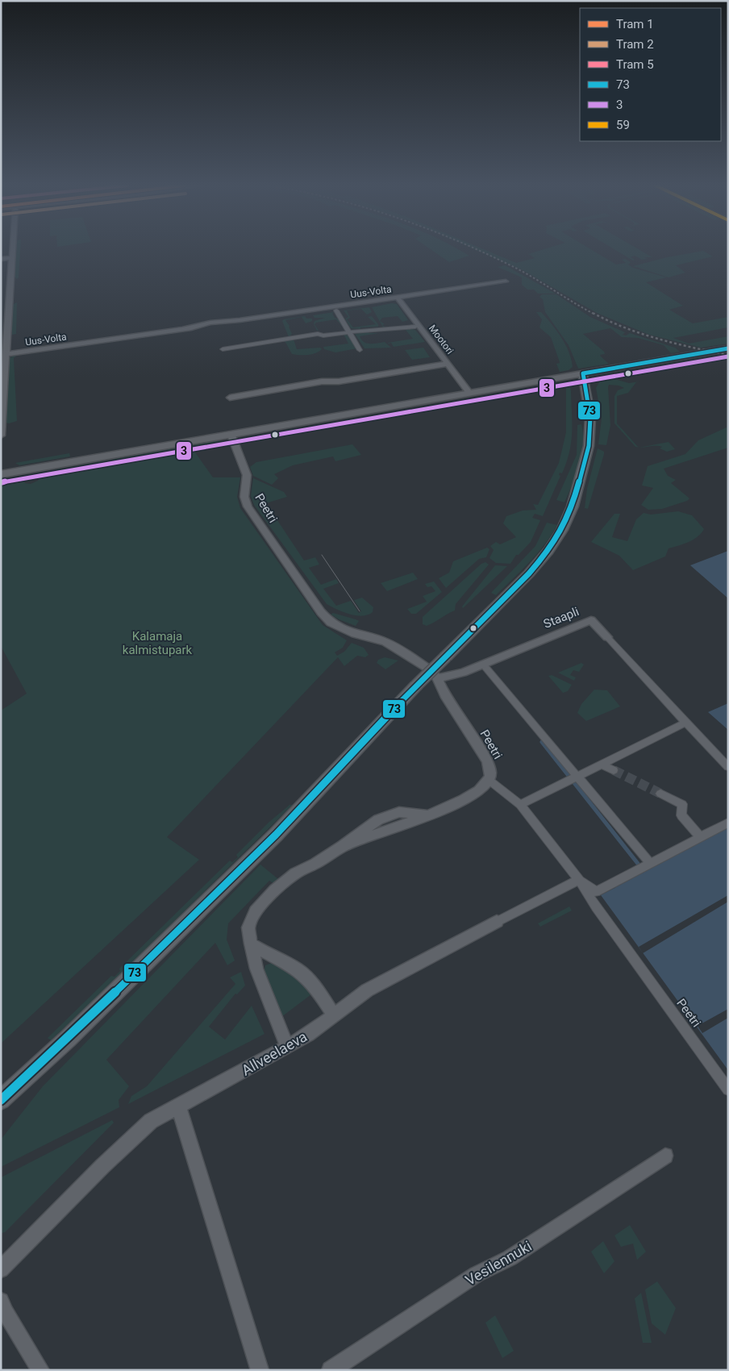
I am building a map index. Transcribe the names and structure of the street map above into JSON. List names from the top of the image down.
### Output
{
  "streets": {
    "street": [
      "Uus-Volta",
      "Mootori",
      "Peetri",
      "Staapli",
      "Allveelaeva",
      "Vesilennuki"
    ]
  },
  "crossings": [
    ["Uus-Volta", "Mootori"],
    ["Peetri", "Allveelaeva"]
  ],
  "parks": ["Kalamaja kalmistupark"],
  "lines": ["transit line 73", "transit line 3"],
  "legend": [
    "Tram 1",
    "Tram 2",
    "Tram 5",
    "73",
    "3",
    "59"
  ]
}
